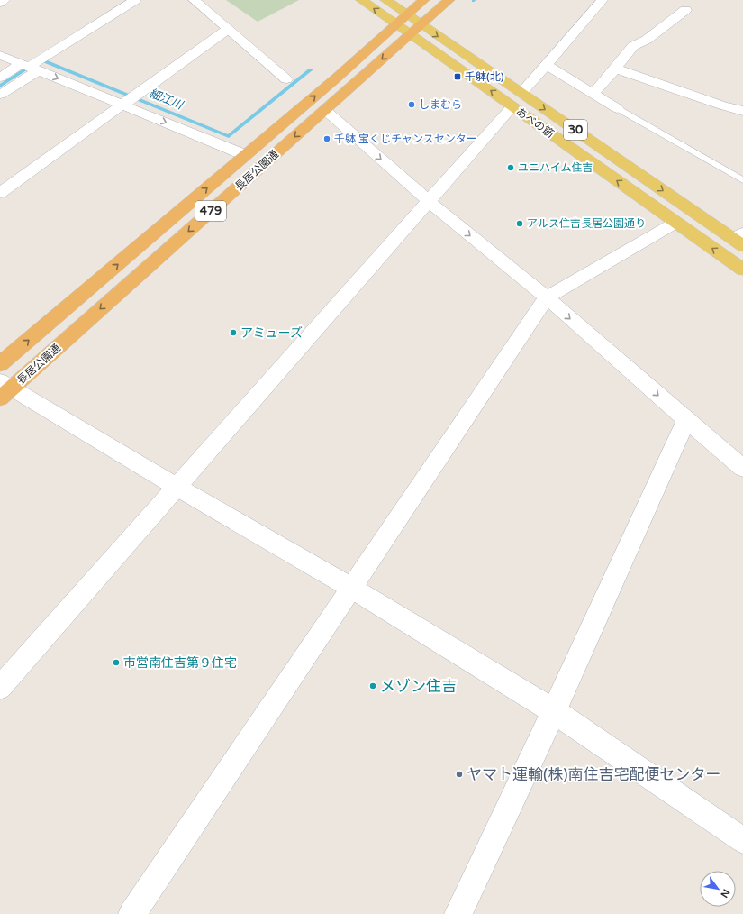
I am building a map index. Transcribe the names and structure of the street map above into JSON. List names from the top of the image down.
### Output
{
  "streets": {
    "highway": ["長居公園通", "479"],
    "main road": ["あべの筋", "30"]
  },
  "crossings": [
    ["あべの筋", "長居公園通"]
  ],
  "water": ["細江川"],
  "places": {
    "transit": ["千躰(北)"],
    "other": [
      "しまむら",
      "千躰 宝くじチャンスセンター",
      "ユニハイム住吉",
      "アルス住吉長居公園通り",
      "アミューズ",
      "市営南住吉第９住宅",
      "メゾン住吉",
      "ヤマト運輸(株)南住吉宅配便センター"
    ]
  },
  "north": "bottom right"
}
